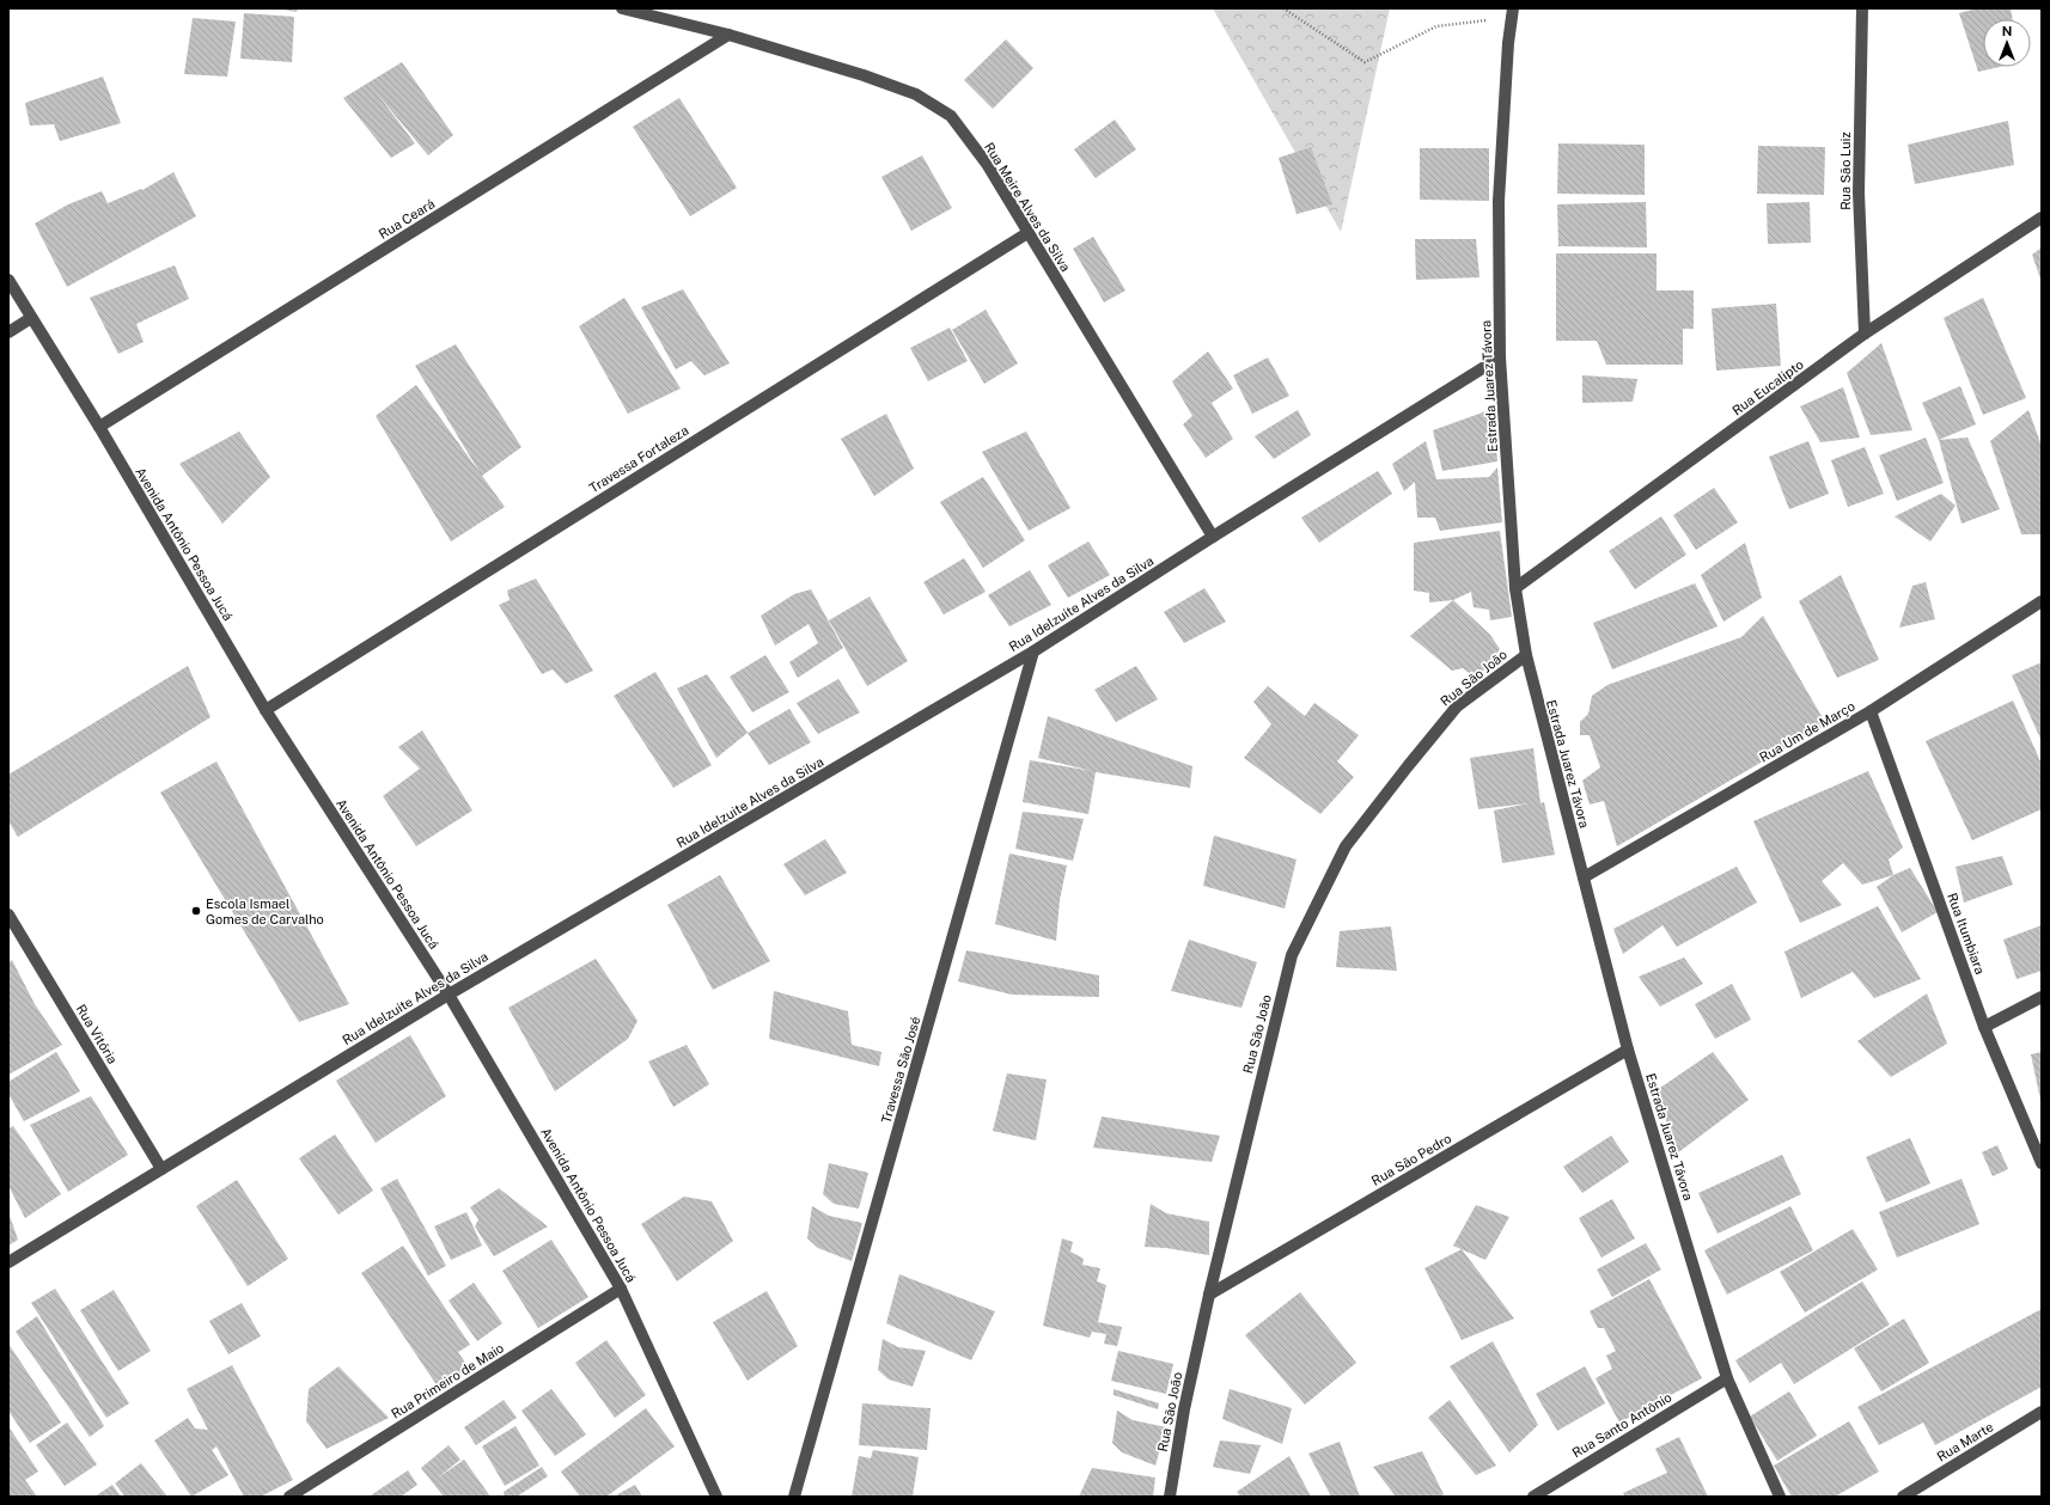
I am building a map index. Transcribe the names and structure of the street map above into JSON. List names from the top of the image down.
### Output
{
  "streets": {
    "street": [
      "Rua São Luiz",
      "Rua Meire Alves da Silva",
      "Rua Ceará",
      "Estrada Juarez Távora",
      "Rua Eucalipto",
      "Travessa Fortaleza",
      "Avenida Antônio Pessoa Jucá",
      "Rua Idelzuite Alves da Silva",
      "Rua São João",
      "Rua Um de Março",
      "Rua Itumbiara",
      "Rua Vitória",
      "Travessa São José",
      "Rua São Pedro",
      "Rua Primeiro de Maio",
      "Rua Santo Antônio",
      "Rua Marte"
    ]
  },
  "crossings": [
    ["Rua São Luiz", "Rua Eucalipto"],
    ["Rua Meire Alves da Silva", "Rua Ceará"],
    ["Rua Meire Alves da Silva", "Travessa Fortaleza"],
    ["Rua Meire Alves da Silva", "Rua Idelzuite Alves da Silva"],
    ["Rua Ceará", "Avenida Antônio Pessoa Jucá"],
    ["Estrada Juarez Távora", "Rua Eucalipto"],
    ["Estrada Juarez Távora", "Rua Idelzuite Alves da Silva"],
    ["Estrada Juarez Távora", "Rua São João"],
    ["Estrada Juarez Távora", "Rua Um de Março"],
    ["Estrada Juarez Távora", "Rua São Pedro"],
    ["Estrada Juarez Távora", "Rua Santo Antônio"],
    ["Travessa Fortaleza", "Avenida Antônio Pessoa Jucá"],
    ["Avenida Antônio Pessoa Jucá", "Rua Idelzuite Alves da Silva"],
    ["Avenida Antônio Pessoa Jucá", "Rua Primeiro de Maio"],
    ["Rua Idelzuite Alves da Silva", "Rua Vitória"],
    ["Rua Idelzuite Alves da Silva", "Travessa São José"],
    ["Rua São João", "Rua São Pedro"],
    ["Rua Um de Março", "Rua Itumbiara"]
  ],
  "places": ["Escola Ismael Gomes de Carvalho"],
  "north": "top"
}
